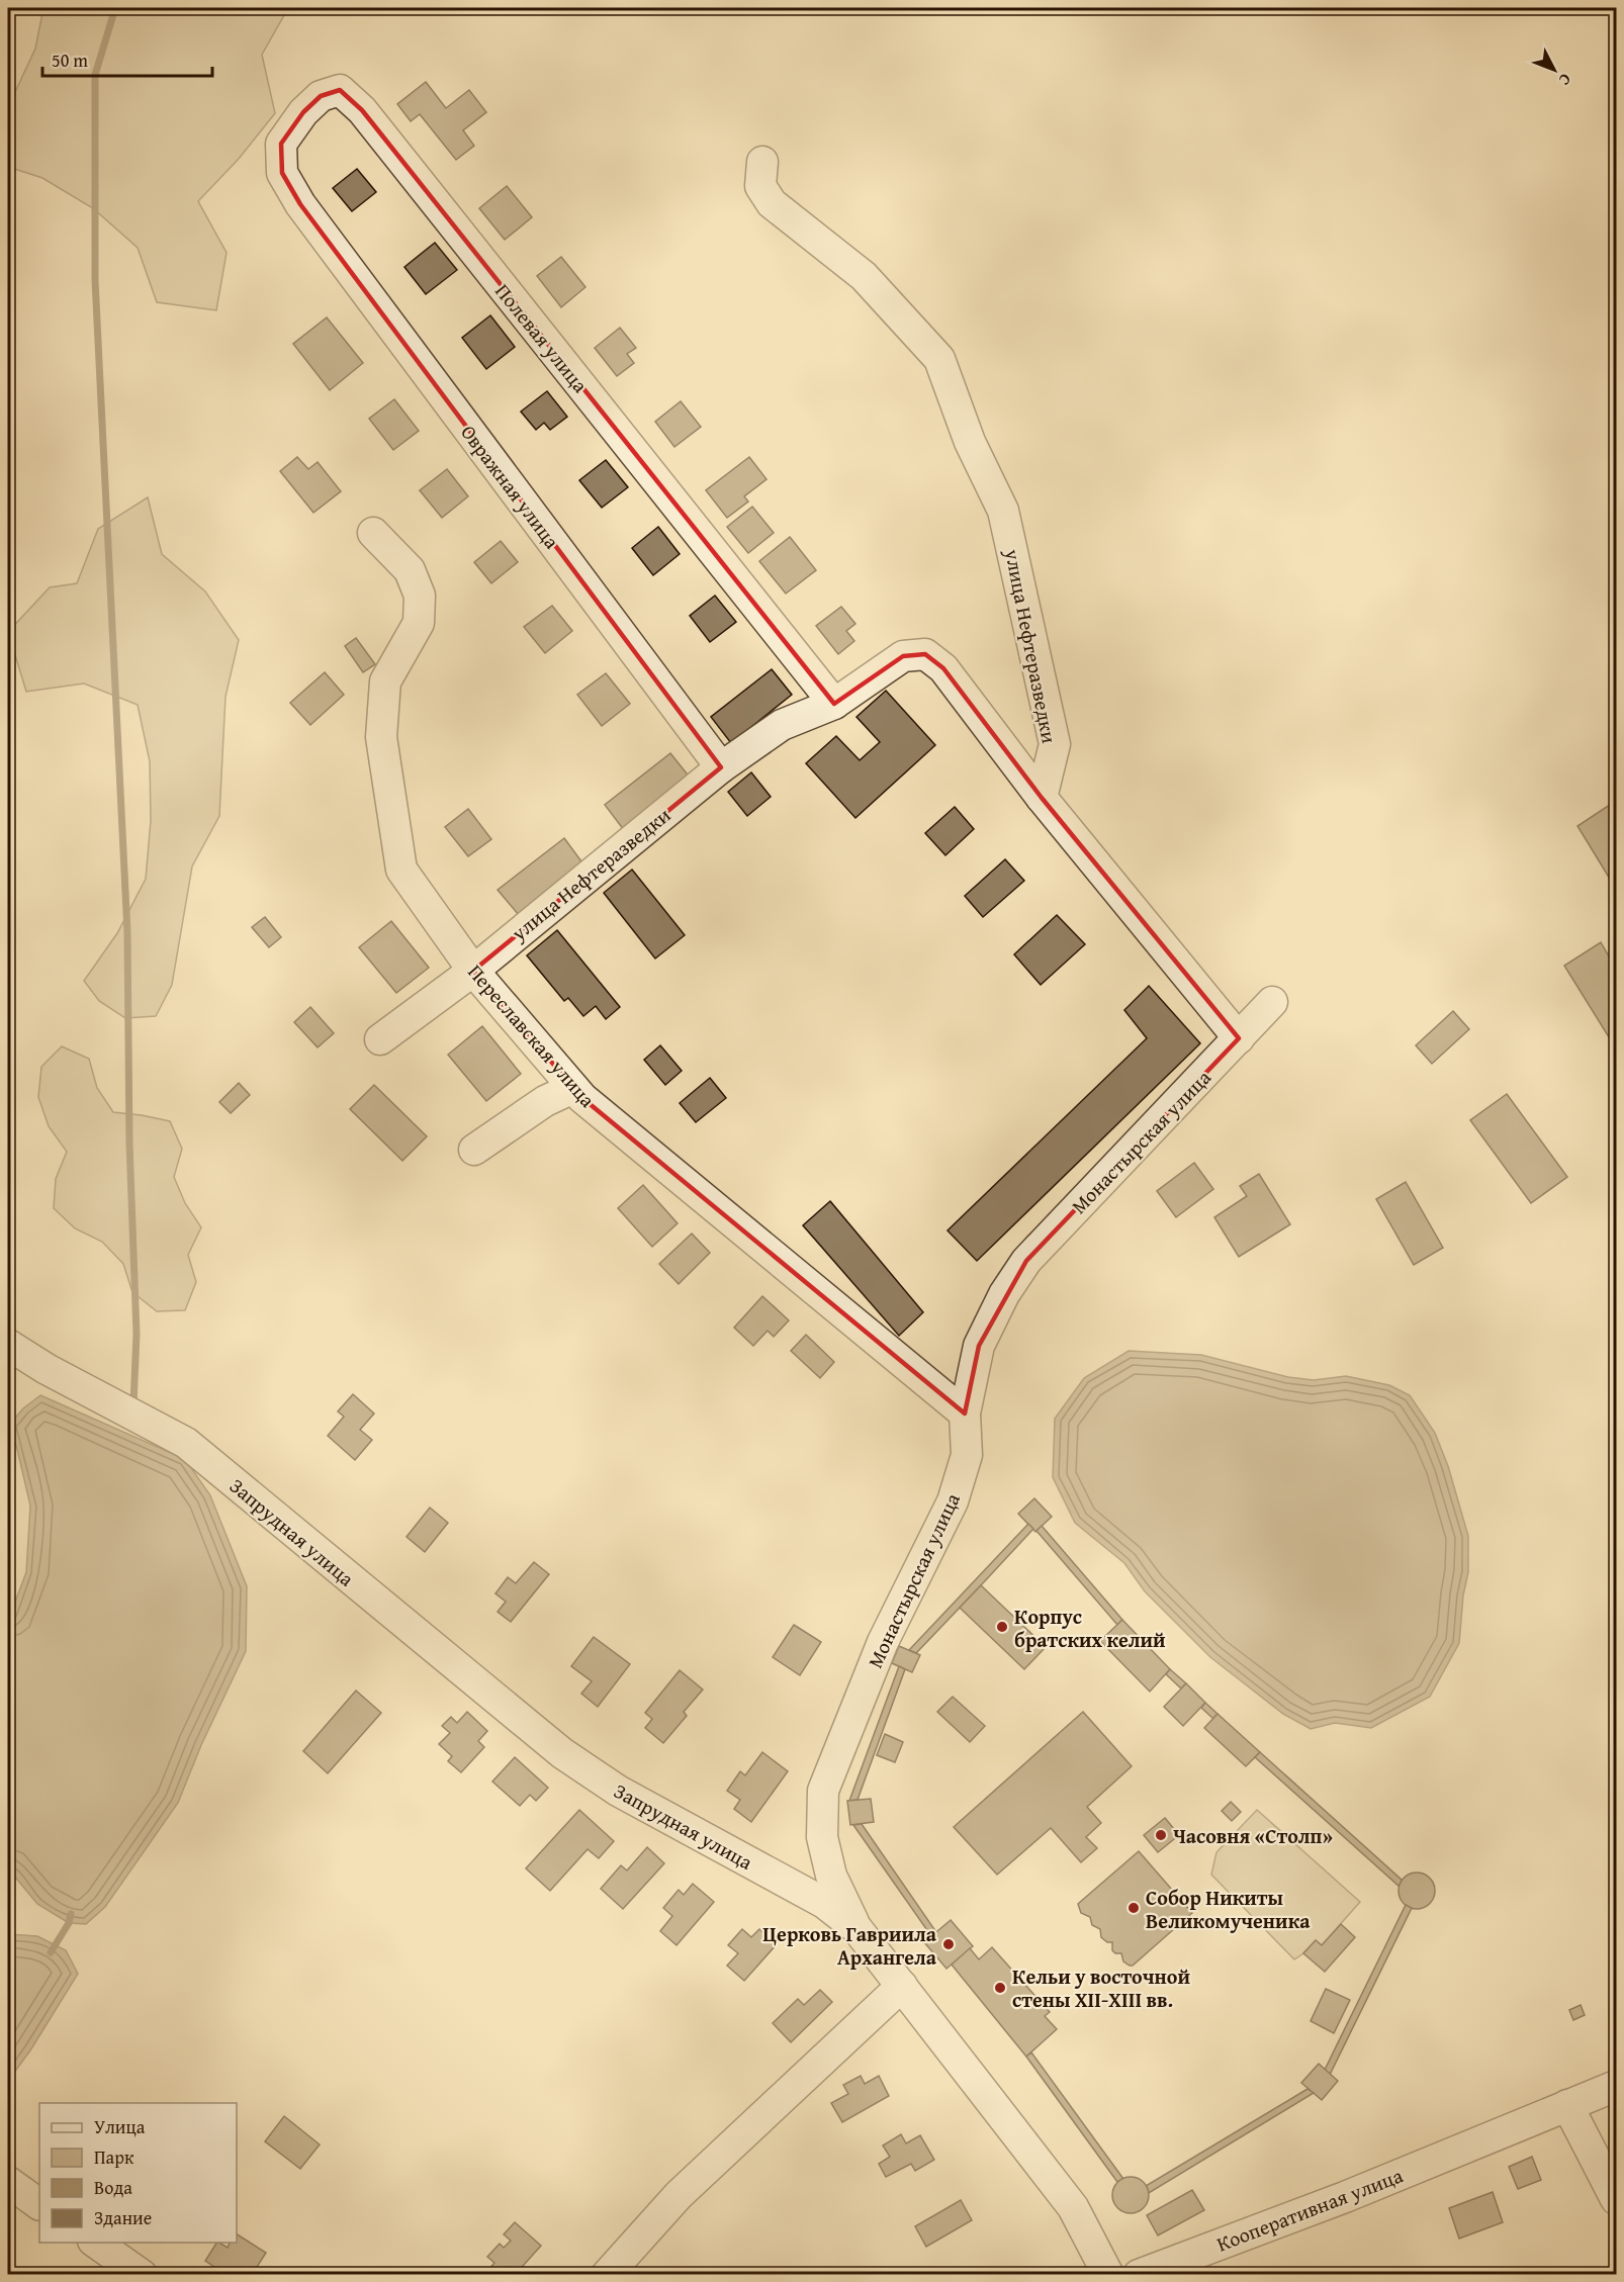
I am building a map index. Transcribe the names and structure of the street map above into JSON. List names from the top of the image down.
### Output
{
  "streets": {
    "street": [
      "Полевая улица",
      "Овражная улица",
      "улица Нефтеразведки",
      "Переславская улица",
      "Монастырская улица",
      "Запрудная улица",
      "Кооперативная улица"
    ]
  },
  "crossings": [
    ["Полевая улица", "Овражная улица"],
    ["Полевая улица", "улица Нефтеразведки"],
    ["Овражная улица", "улица Нефтеразведки"],
    ["улица Нефтеразведки", "Переславская улица"],
    ["Переславская улица", "Монастырская улица"],
    ["Монастырская улица", "Запрудная улица"]
  ],
  "places": [
    "Корпус братских келий",
    "Часовня «Столп»",
    "Собор Никиты Великомученика",
    "Церковь Гавриила Архангела",
    "Кельи у восточной стены XII-XIII вв."
  ],
  "legend": [
    "Улица",
    "Парк",
    "Вода",
    "Здание"
  ],
  "scale_bar": "50 m",
  "north": "bottom right"
}
